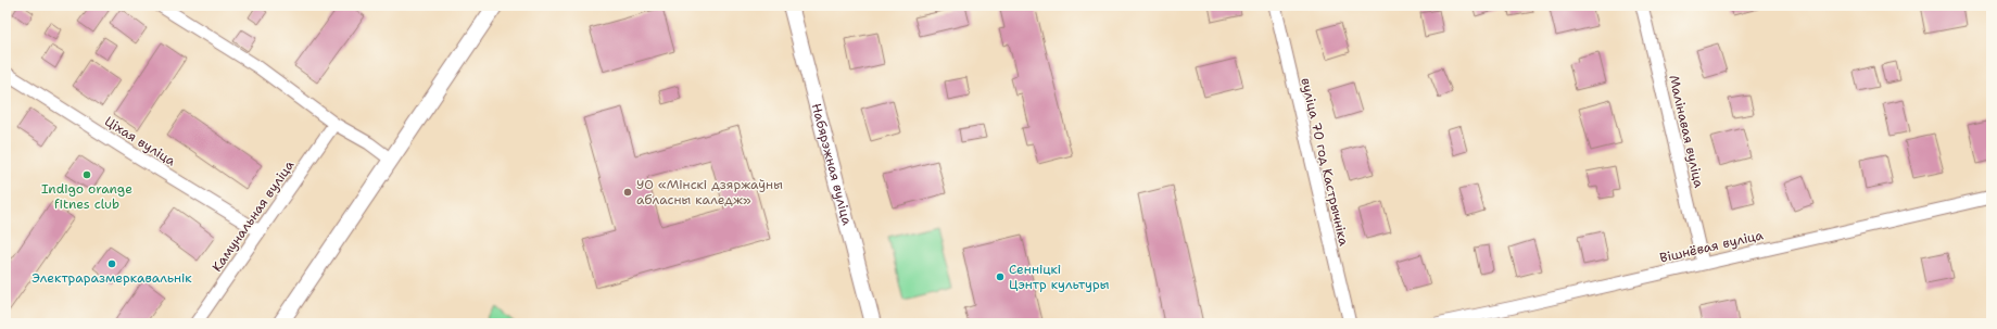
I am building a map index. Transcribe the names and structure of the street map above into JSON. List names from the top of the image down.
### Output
{
  "streets": {
    "street": [
      "Малінавая вуліца",
      "Ціхая вуліца",
      "вуліца 70 год Кастрычніка",
      "Набярэжная вуліца",
      "Камунальная вуліца",
      "Вішнёвая вуліца"
    ]
  },
  "crossings": [
    ["Малінавая вуліца", "Вішнёвая вуліца"],
    ["Ціхая вуліца", "Камунальная вуліца"]
  ],
  "places": [
    "Indigo orange fitnes club",
    "УО «Мінскі дзяржаўны абласны каледж»",
    "Электраразмеркавальнік",
    "Сенніцкі Цэнтр культуры"
  ]
}
